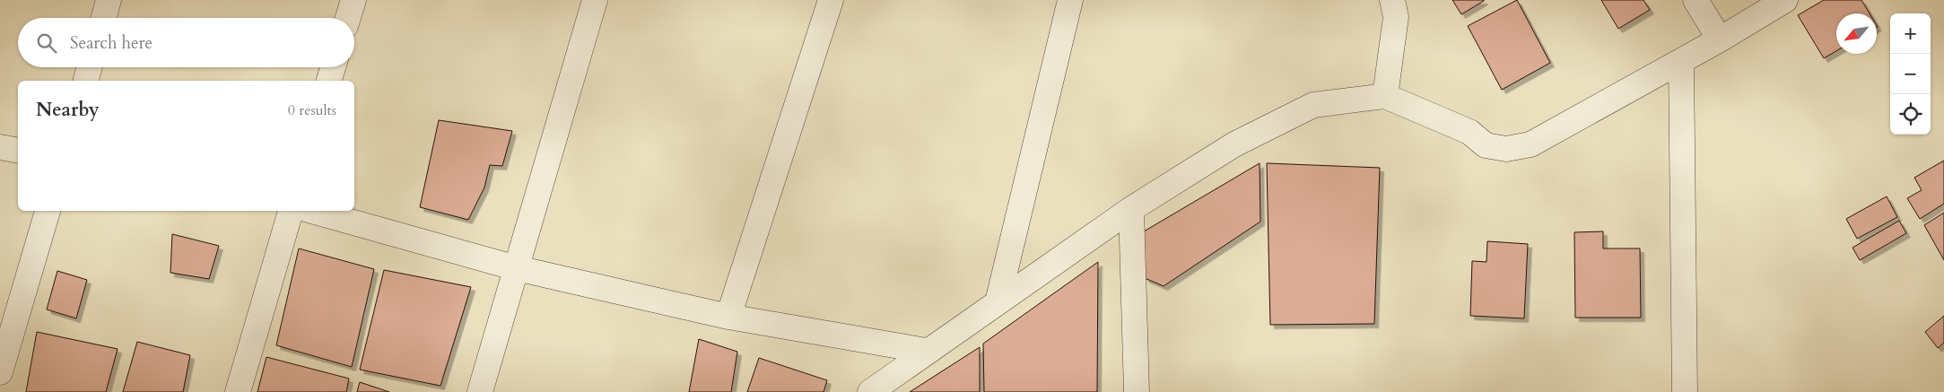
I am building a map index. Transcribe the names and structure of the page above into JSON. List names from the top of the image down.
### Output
{
  "north": "bottom left",
  "page": {
    "map_buttons": ["+", "−"],
    "search": "Search here",
    "heading": ["Nearby", "0 results"]
  }
}
